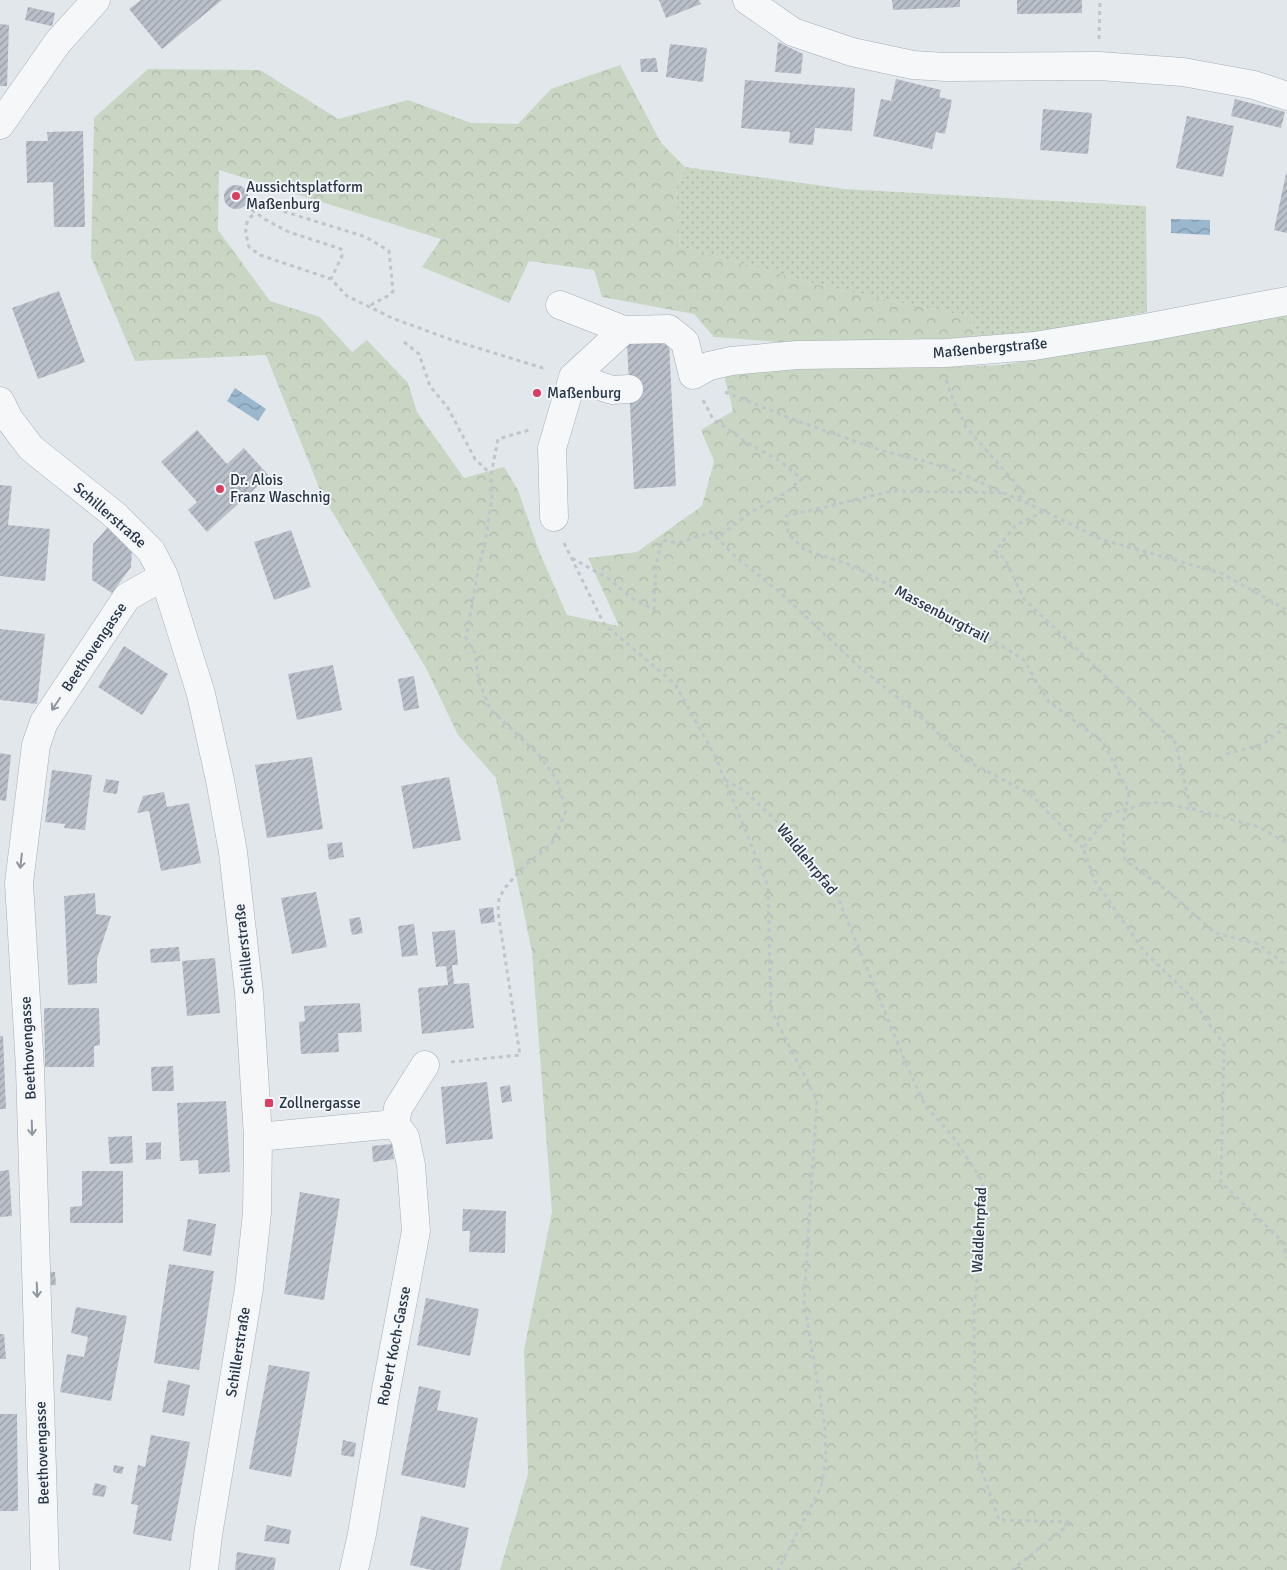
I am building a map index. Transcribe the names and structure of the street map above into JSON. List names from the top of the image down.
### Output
{
  "streets": {
    "street": [
      "Maßenbergstraße",
      "Schillerstraße",
      "Beethovengasse",
      "Robert Koch-Gasse"
    ],
    "path": ["Massenburgtrail", "Waldlehrpfad"]
  },
  "crossings": [
    ["Schillerstraße", "Beethovengasse"]
  ],
  "one_way": ["Beethovengasse"],
  "places": {
    "other": ["Aussichtsplatform Maßenburg", "Maßenburg", "Dr. Alois Franz Waschnig"],
    "transit": ["Zollnergasse"]
  }
}
